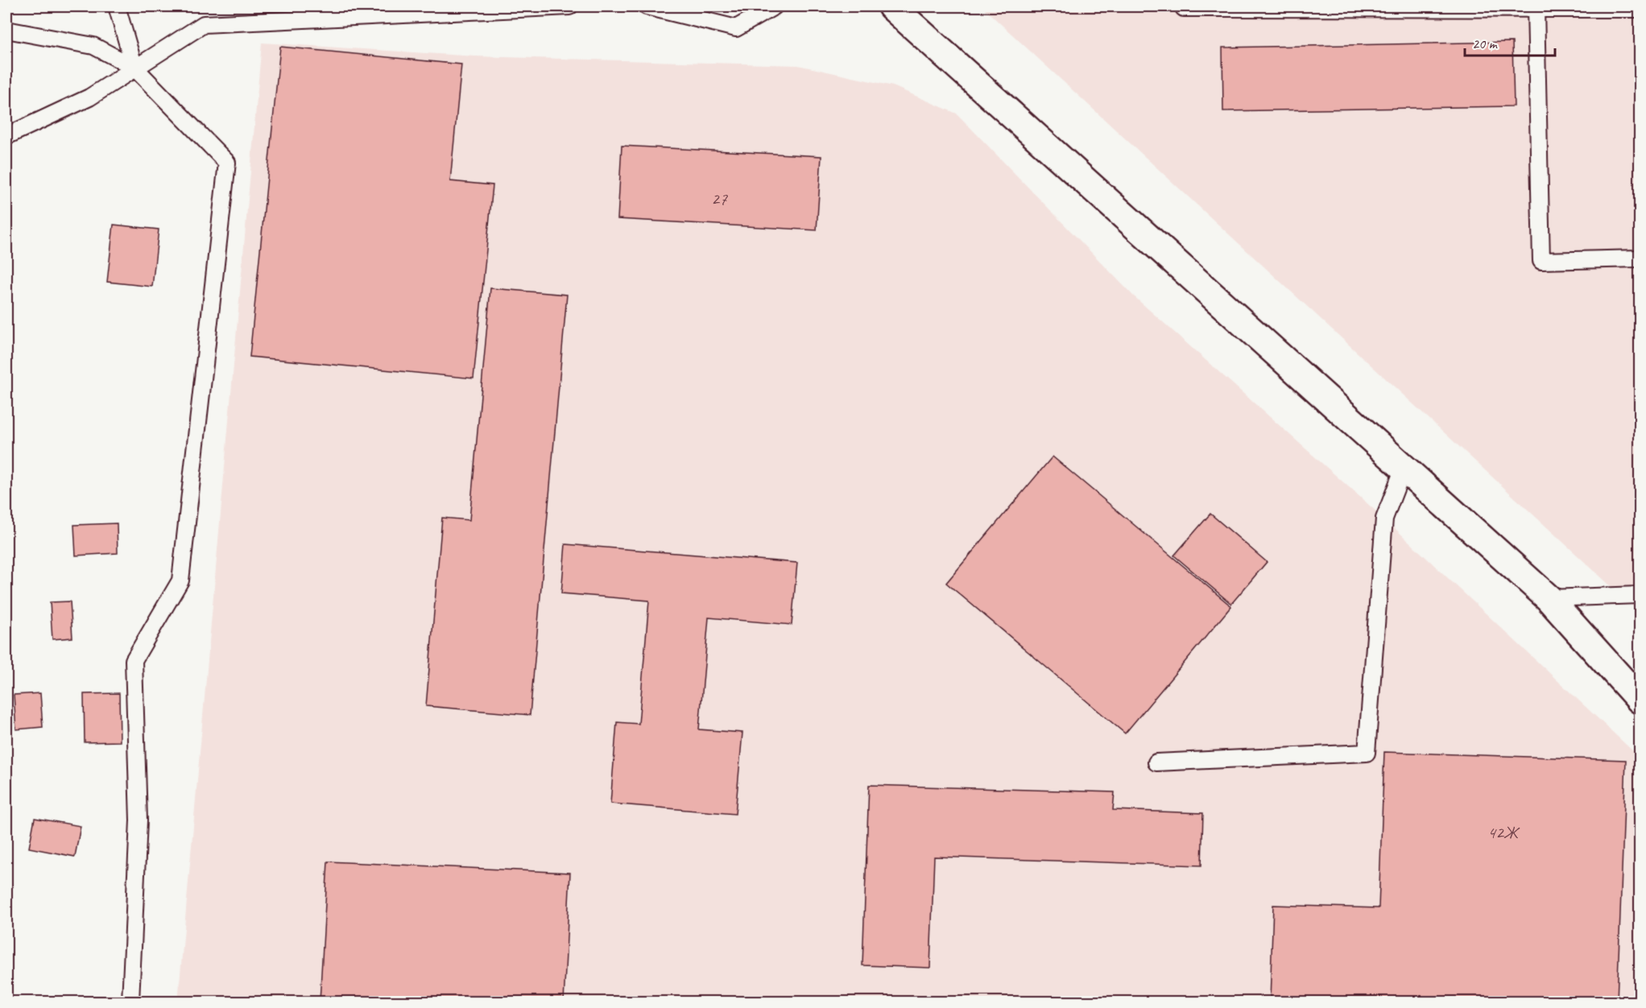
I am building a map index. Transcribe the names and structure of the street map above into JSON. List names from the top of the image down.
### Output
{
  "house_numbers": ["27", "42Ж"],
  "scale_bar": "20 m"
}
